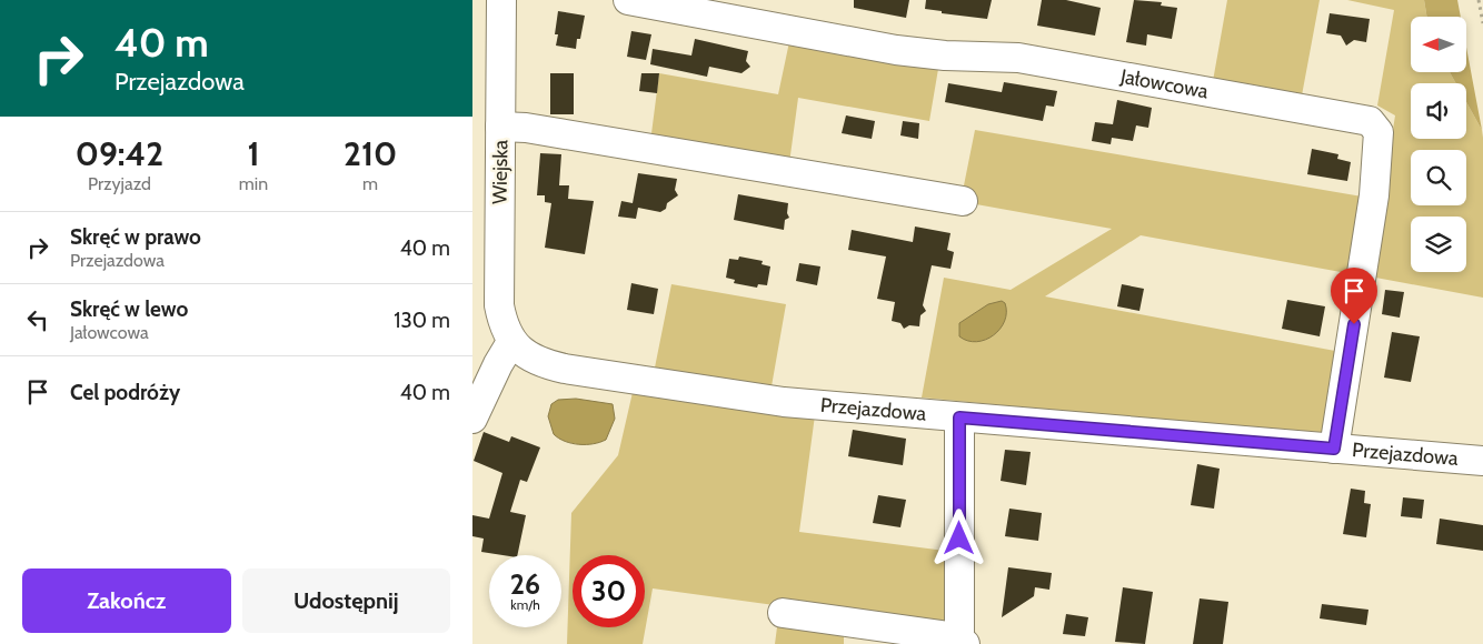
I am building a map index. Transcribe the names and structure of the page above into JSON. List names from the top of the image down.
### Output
{
  "streets": {
    "street": ["Jałowcowa", "Wiejska", "Przejazdowa"]
  },
  "crossings": [
    ["Jałowcowa", "Przejazdowa"],
    ["Wiejska", "Przejazdowa"]
  ],
  "north": "left",
  "page": {
    "turn": ["40 m", "Przejazdowa"],
    "eta": [
      "09:42",
      "Przyjazd",
      "1",
      "min",
      "210",
      "m"
    ],
    "list": [
      {
        "name": "Skręć w prawo",
        "note": "Przejazdowa",
        "value": "40 m"
      },
      {
        "name": "Skręć w lewo",
        "note": "Jałowcowa",
        "value": "130 m"
      },
      {
        "name": "Cel podróży",
        "value": "40 m"
      }
    ],
    "speed": "26 km/h",
    "limit": "30",
    "buttons": ["Zakończ", "Udostępnij"]
  }
}
